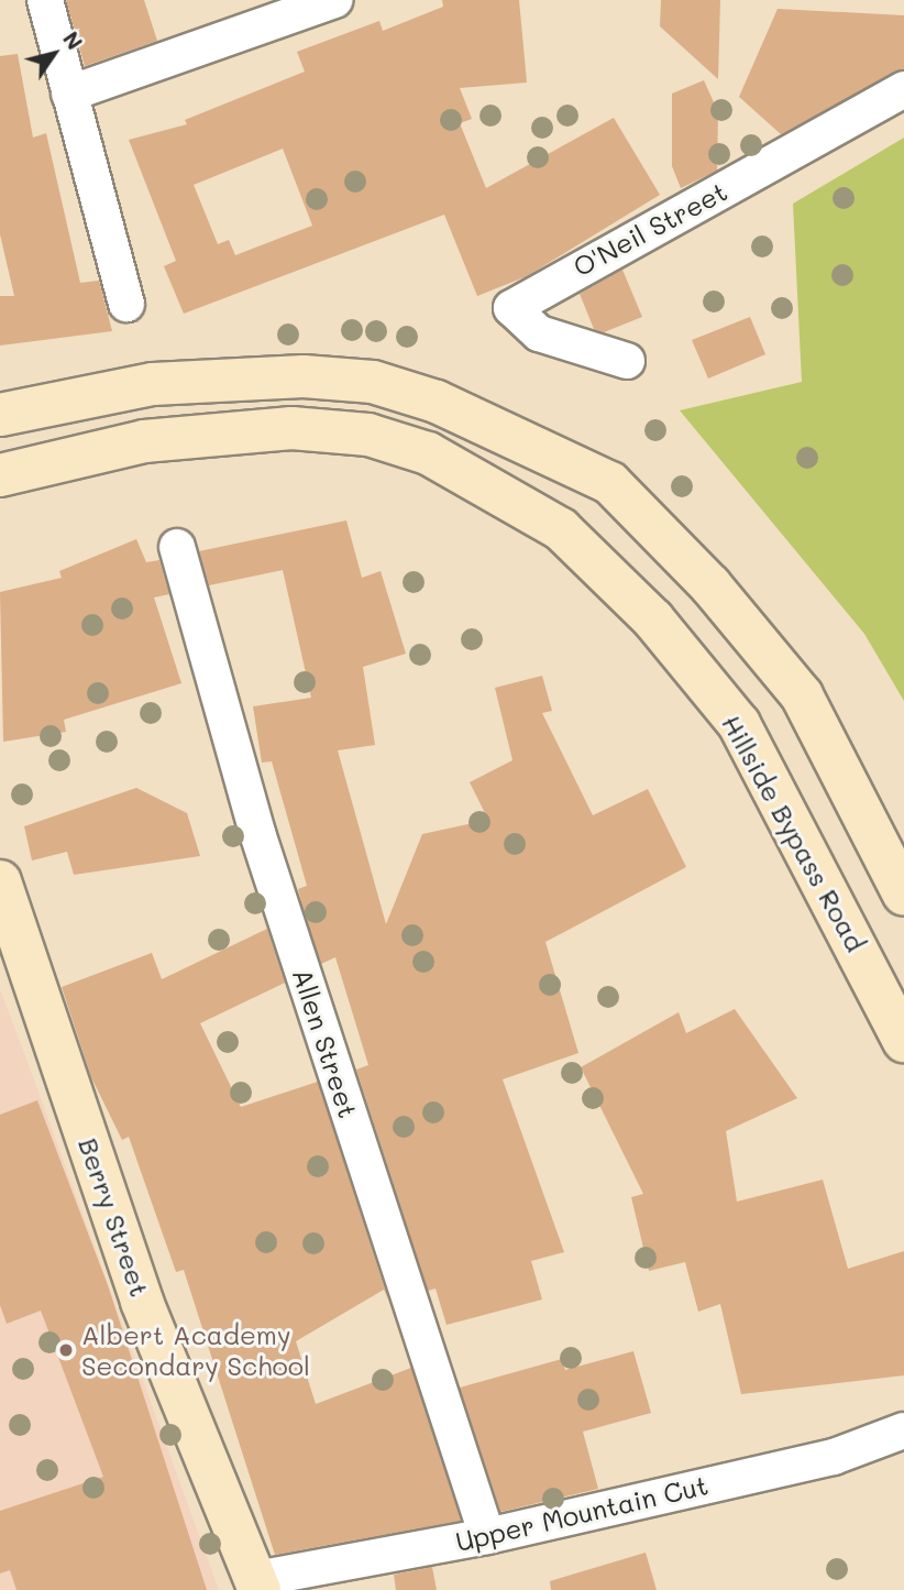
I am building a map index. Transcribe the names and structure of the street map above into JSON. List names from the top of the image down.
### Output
{
  "streets": {
    "main road": ["Hillside Bypass Road", "Berry Street"],
    "street": ["O'Neil Street", "Allen Street", "Upper Mountain Cut"]
  },
  "crossings": [
    ["Allen Street", "Upper Mountain Cut"],
    ["Berry Street", "Upper Mountain Cut"]
  ],
  "places": ["Albert Academy Secondary School"],
  "north": "top right"
}
